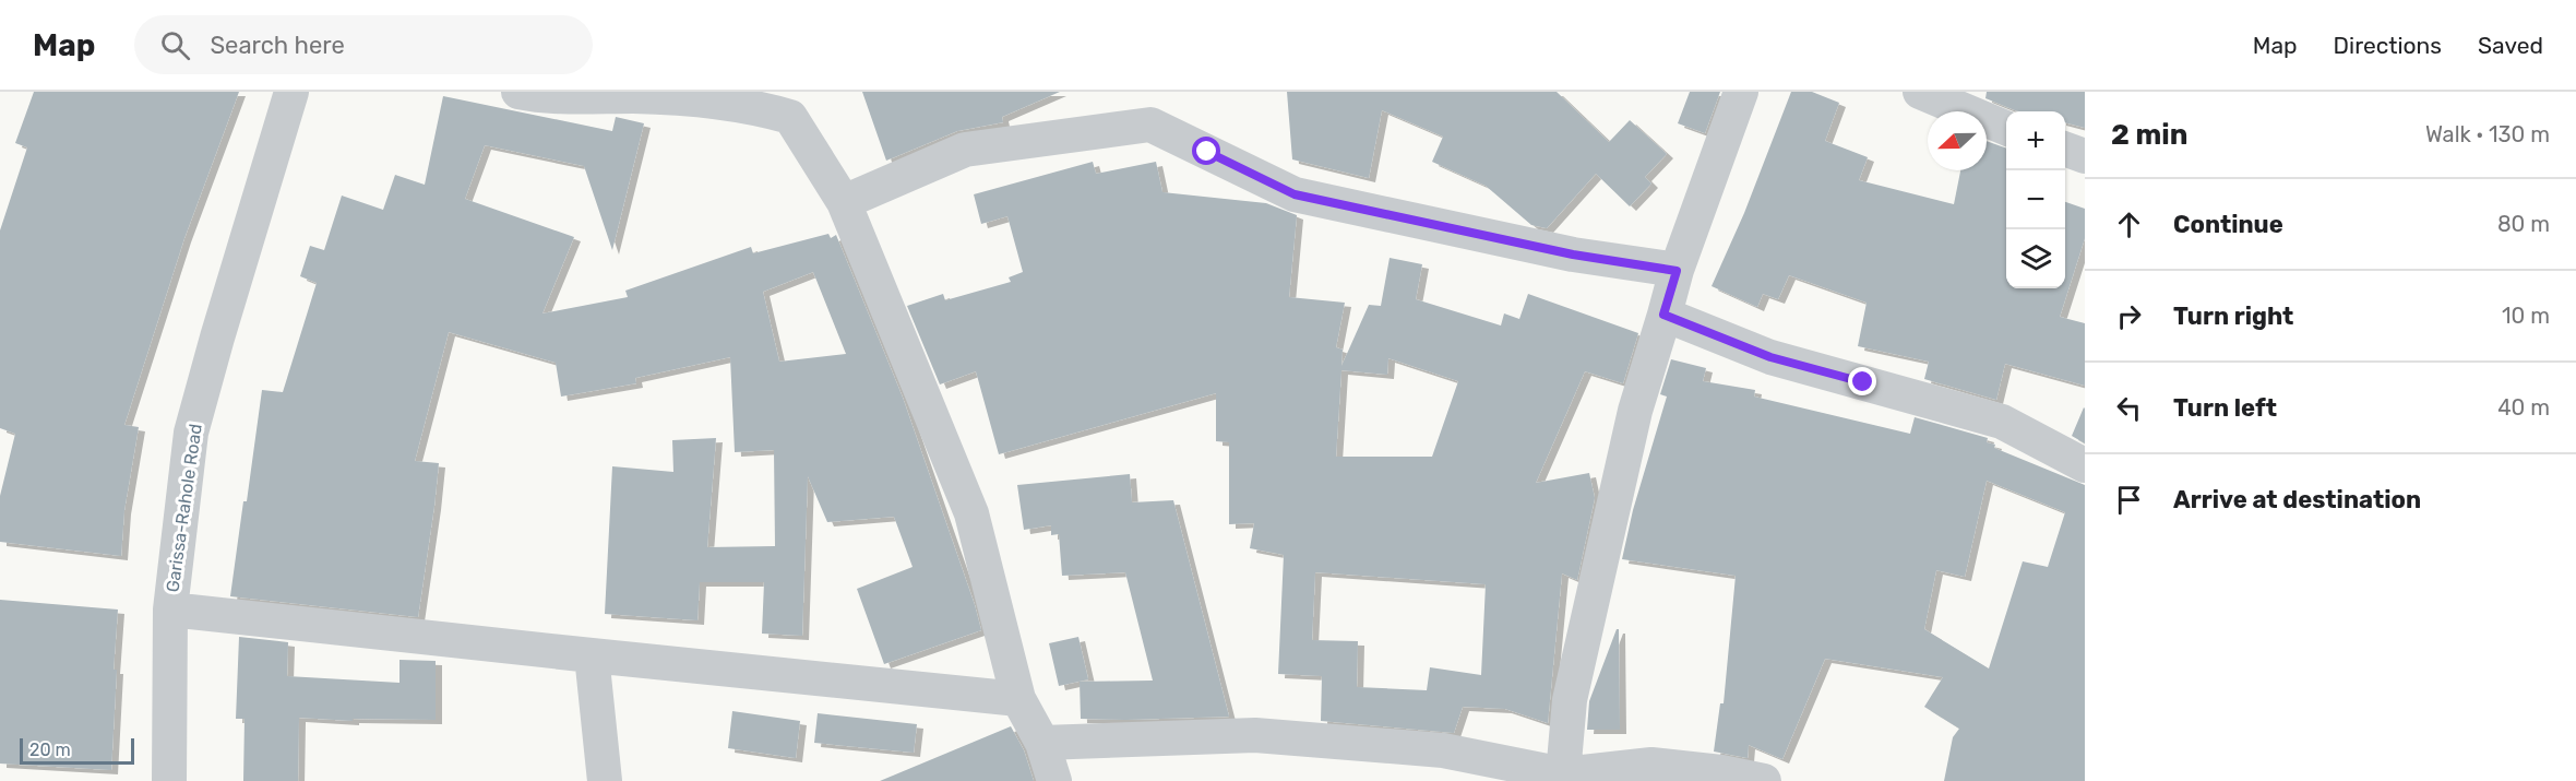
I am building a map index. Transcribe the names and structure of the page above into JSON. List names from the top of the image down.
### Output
{
  "streets": {
    "street": ["Garissa-Rahole Road"]
  },
  "scale_bar": "20 m",
  "north": "left",
  "page": {
    "header": "Map",
    "search": "Search here",
    "nav": ["Map", "Directions", "Saved"],
    "heading": ["2 min", "Walk · 130 m"],
    "map_buttons": ["+", "−"],
    "list": [
      ["Continue", "80 m"],
      ["Turn right", "10 m"],
      ["Turn left", "40 m"],
      "Arrive at destination"
    ],
    "scale": "20 m"
  }
}
